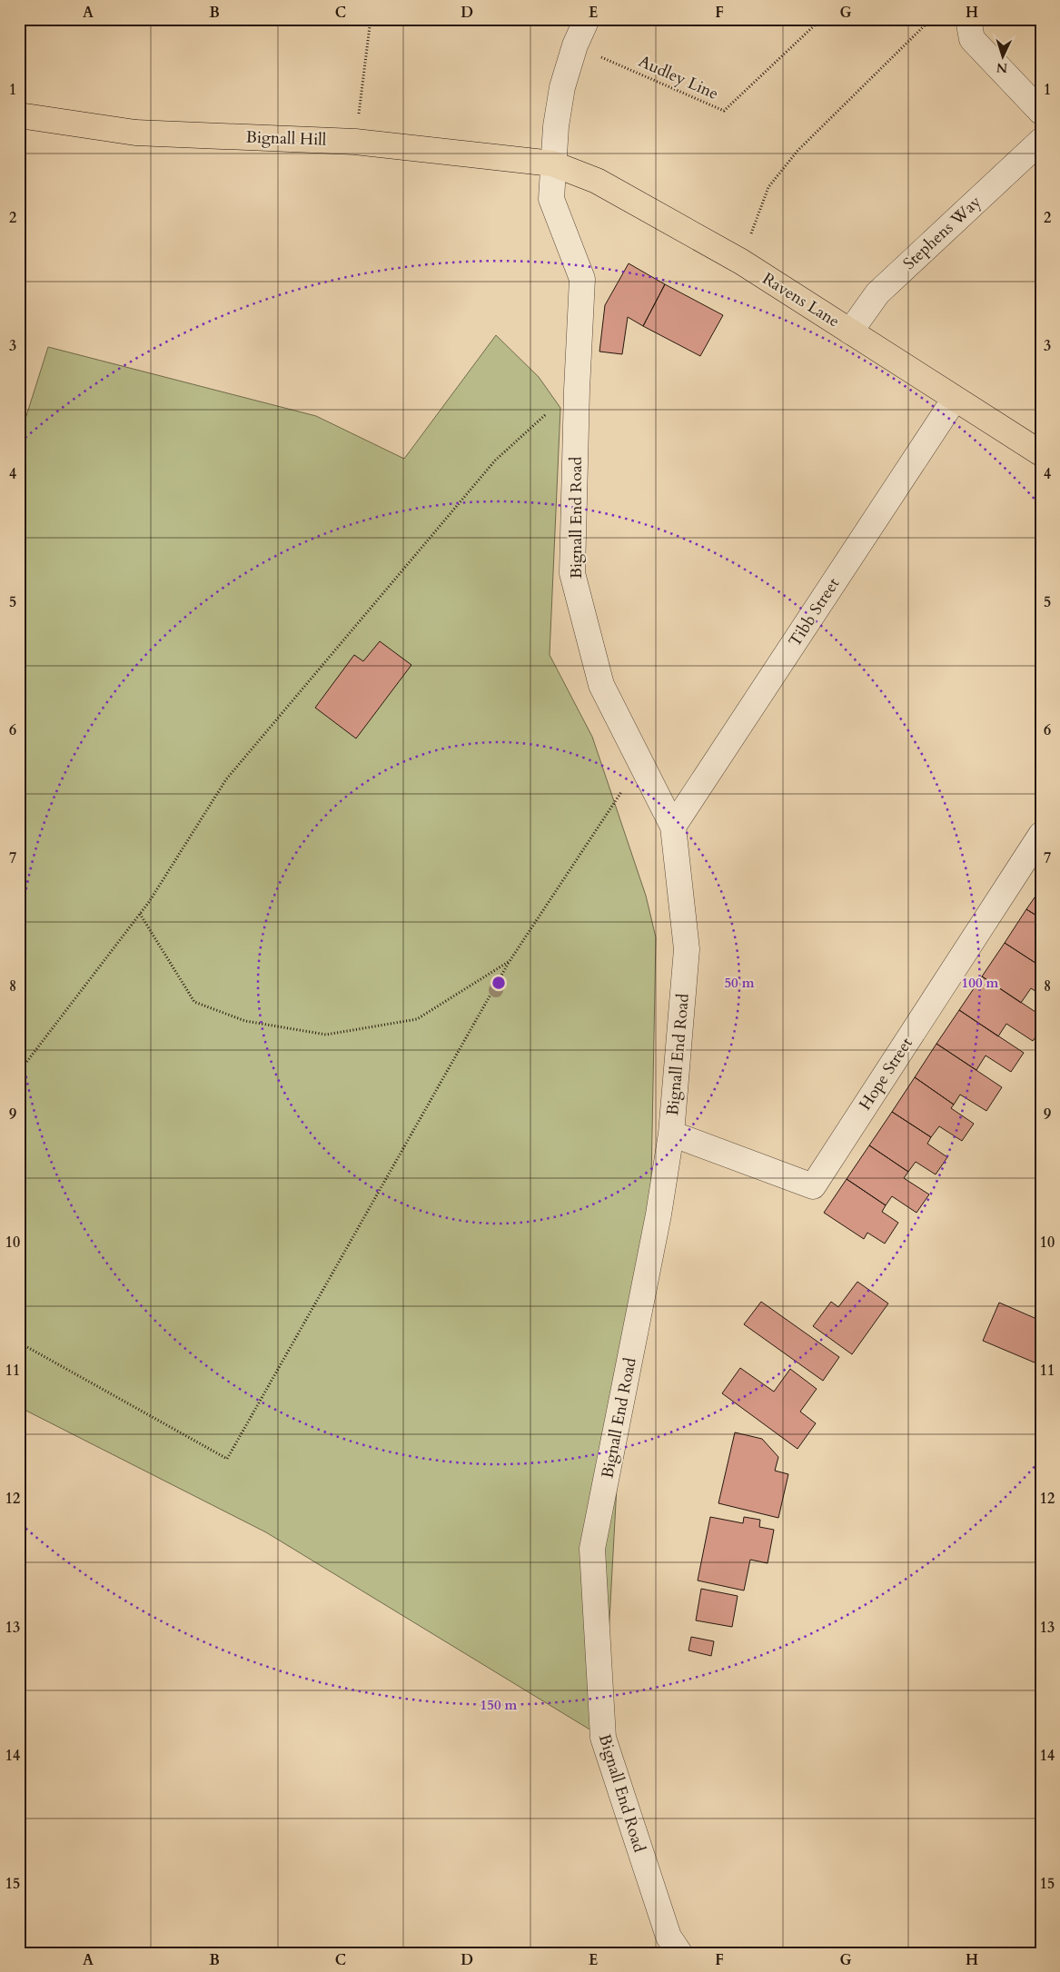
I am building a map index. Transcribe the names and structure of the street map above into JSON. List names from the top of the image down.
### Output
{
  "streets": {
    "main road": ["Bignall Hill", "Ravens Lane"],
    "street": [
      "Stephens Way",
      "Bignall End Road",
      "Tibb Street",
      "Hope Street"
    ],
    "path": ["Audley Line"]
  },
  "crossings": [
    ["Audley Line", "Bignall End Road"],
    ["Bignall Hill", "Ravens Lane"],
    ["Bignall Hill", "Bignall End Road"],
    ["Stephens Way", "Ravens Lane"],
    ["Ravens Lane", "Bignall End Road"],
    ["Ravens Lane", "Tibb Street"],
    ["Bignall End Road", "Tibb Street"],
    ["Bignall End Road", "Hope Street"]
  ],
  "north": "bottom",
  "grid": {
    "columns": [
      "A",
      "B",
      "C",
      "D",
      "E",
      "F",
      "G",
      "H"
    ],
    "rows": [
      "1",
      "2",
      "3",
      "4",
      "5",
      "6",
      "7",
      "8",
      "9",
      "10",
      "11",
      "12",
      "13",
      "14",
      "15"
    ]
  },
  "rings": ["50 m", "100 m", "150 m"]
}
